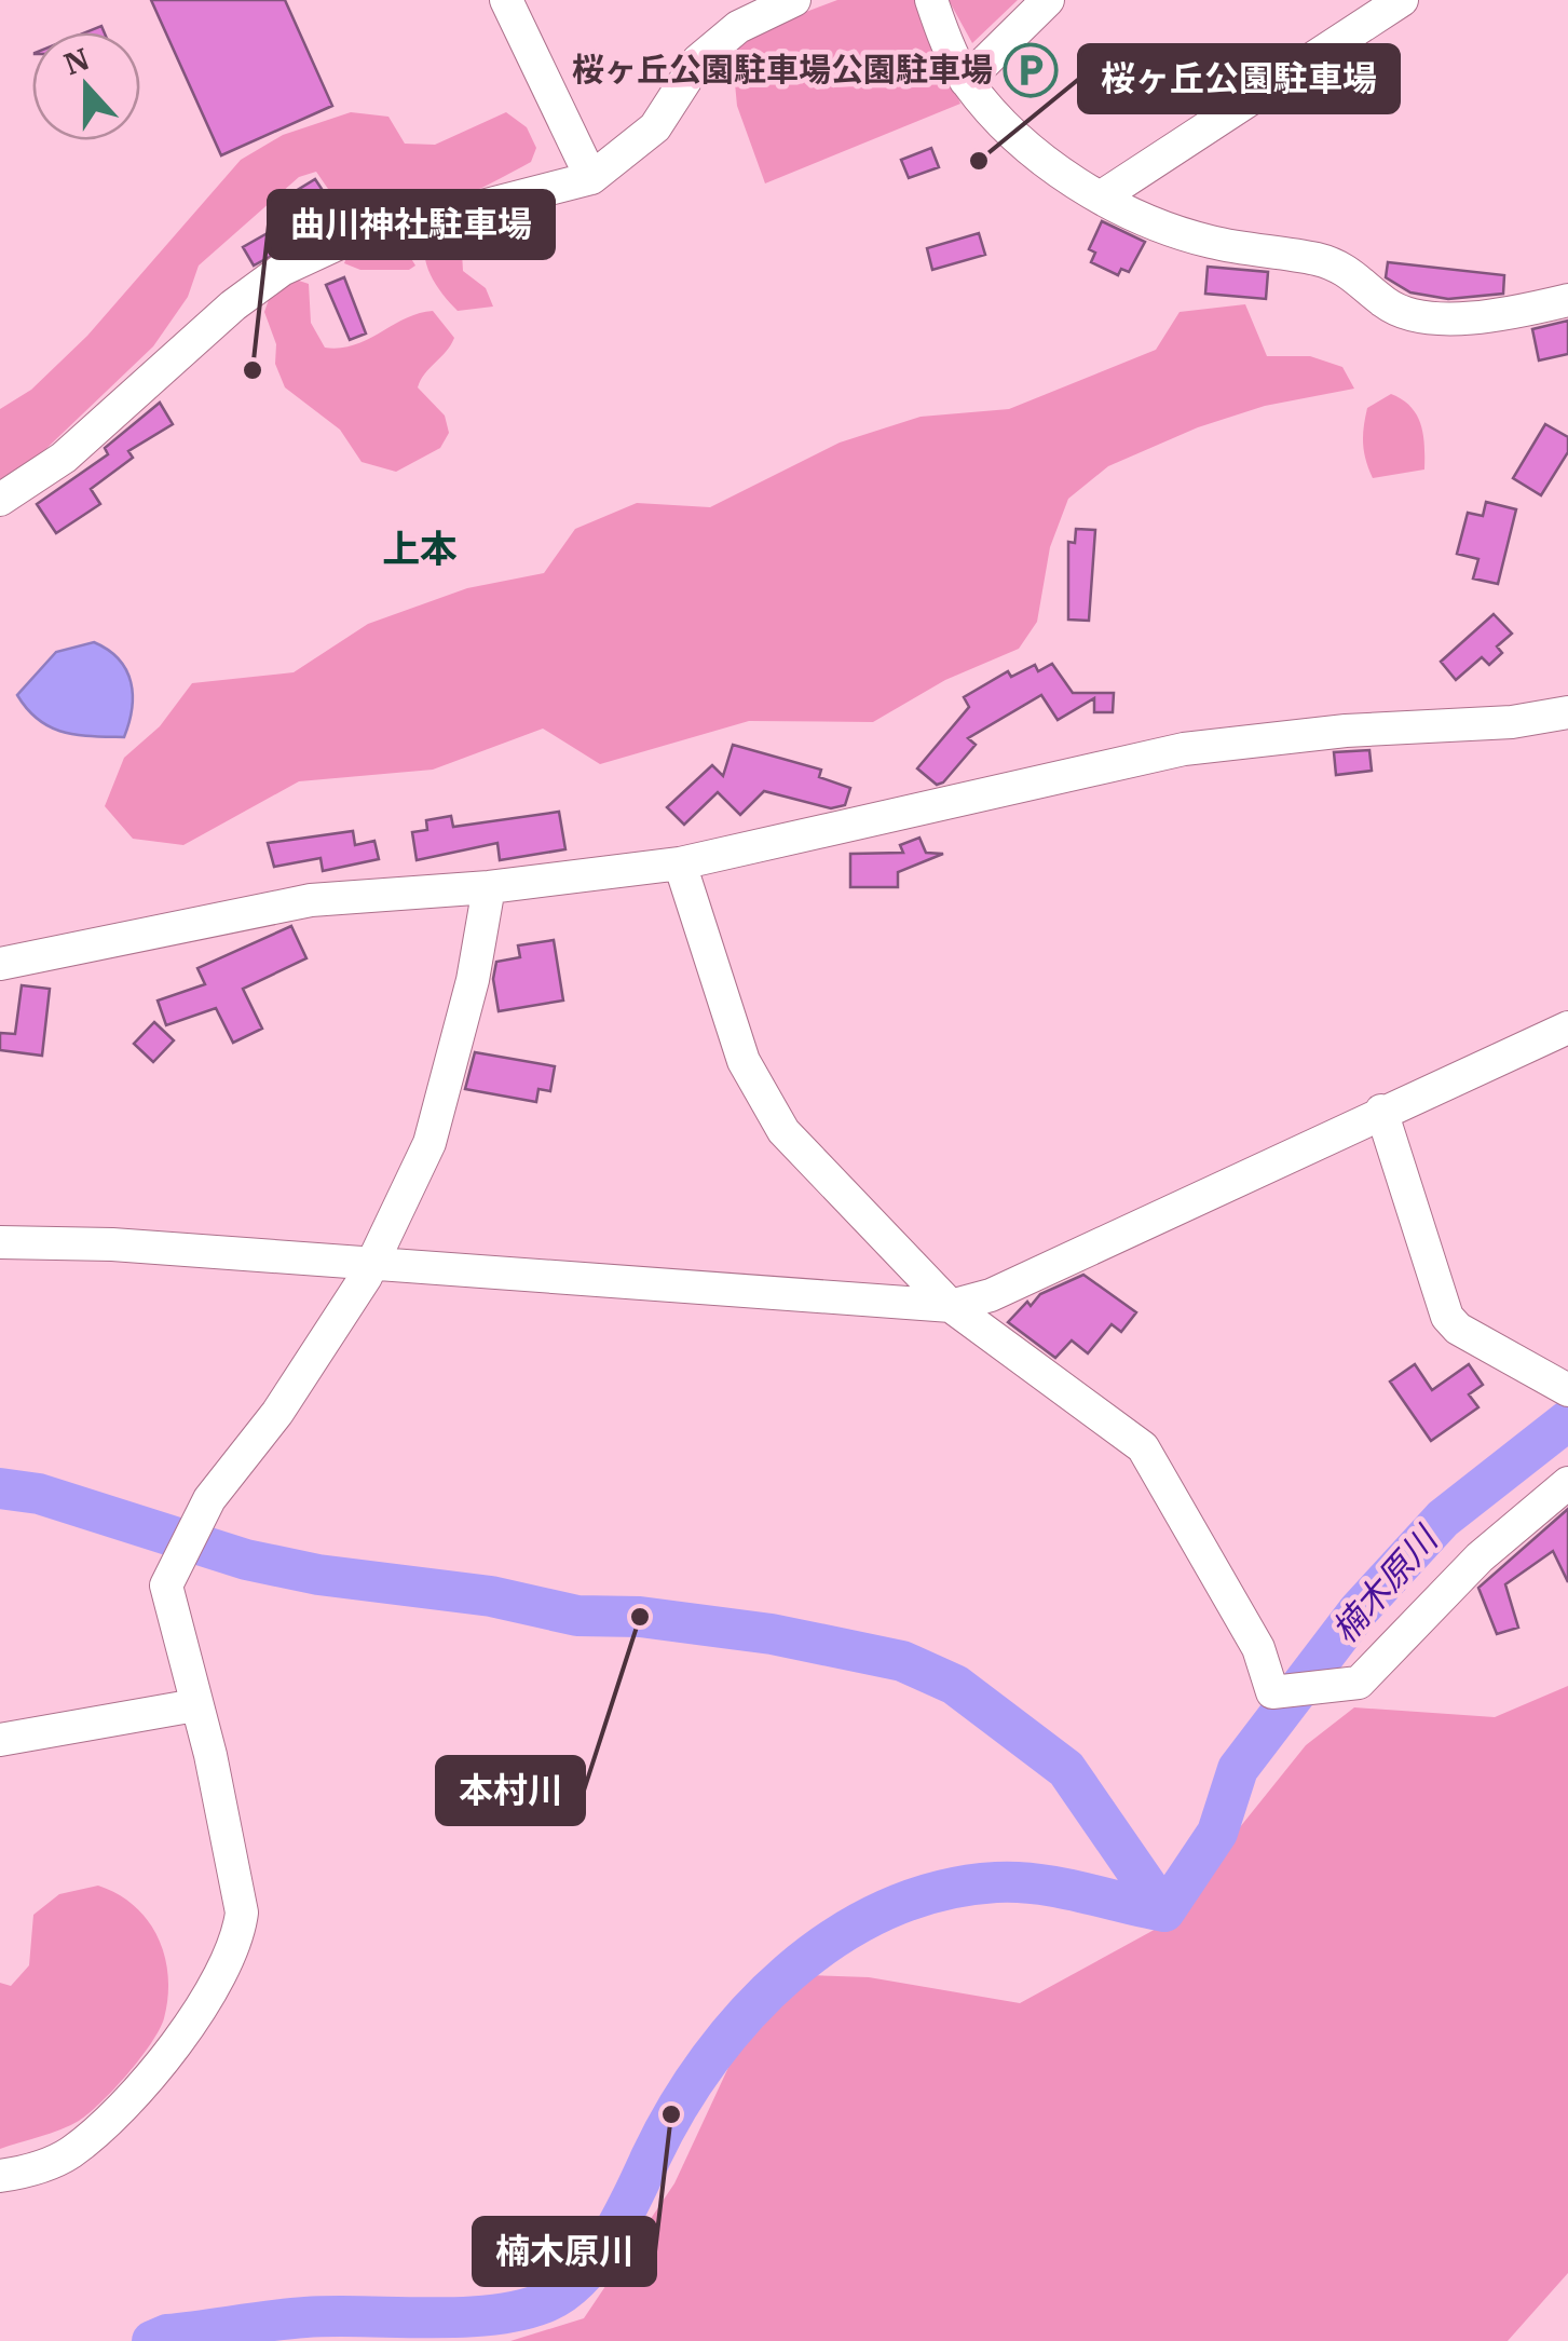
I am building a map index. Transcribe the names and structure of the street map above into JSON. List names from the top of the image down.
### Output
{
  "districts": ["上本"],
  "water": ["楠木原川"],
  "places": {
    "parking": ["桜ヶ丘公園駐車場公園駐車場"],
    "other": [
      "桜ヶ丘公園駐車場",
      "曲川神社駐車場",
      "本村川",
      "楠木原川"
    ]
  },
  "north": "top"
}
